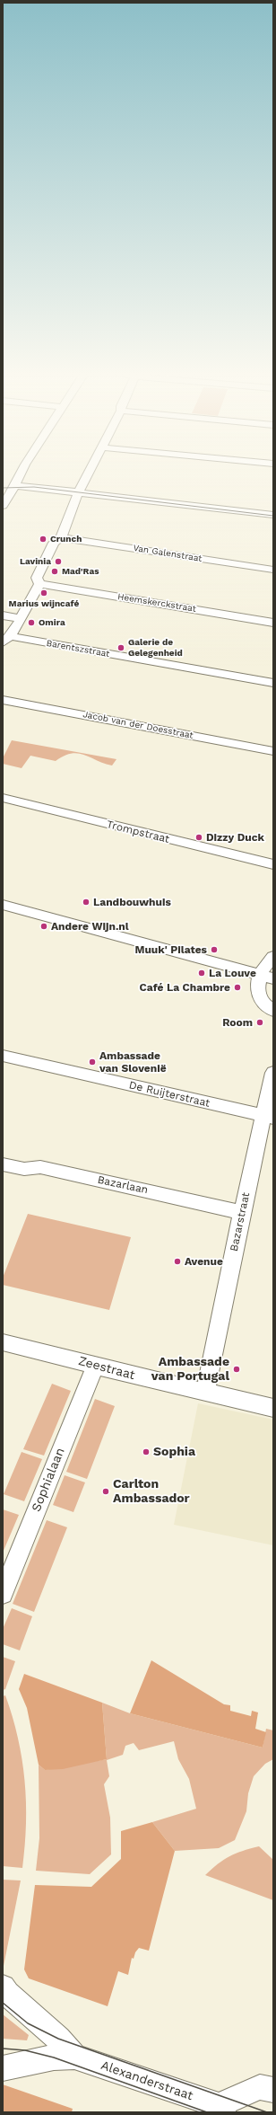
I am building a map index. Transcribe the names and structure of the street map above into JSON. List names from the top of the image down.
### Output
{
  "streets": {
    "street": [
      "Van Galenstraat",
      "Heemskerckstraat",
      "Barentszstraat",
      "Jacob van der Doesstraat",
      "Trompstraat",
      "De Ruijterstraat",
      "Bazarlaan",
      "Bazarstraat",
      "Zeestraat",
      "Sophialaan",
      "Alexanderstraat"
    ]
  },
  "crossings": [
    ["De Ruijterstraat", "Bazarstraat"],
    ["Bazarlaan", "Bazarstraat"],
    ["Bazarstraat", "Zeestraat"],
    ["Zeestraat", "Sophialaan"]
  ],
  "places": [
    "Crunch",
    "Lavinia",
    "Mad'Ras",
    "Marius wijncafé",
    "Omira",
    "Galerie de Gelegenheid",
    "Dizzy Duck",
    "Landbouwhuis",
    "Andere Wijn.nl",
    "Muuk' Pilates",
    "La Louve",
    "Café La Chambre",
    "Room",
    "Ambassade van Slovenië",
    "Avenue",
    "Ambassade van Portugal",
    "Sophia",
    "Carlton Ambassador"
  ]
}
